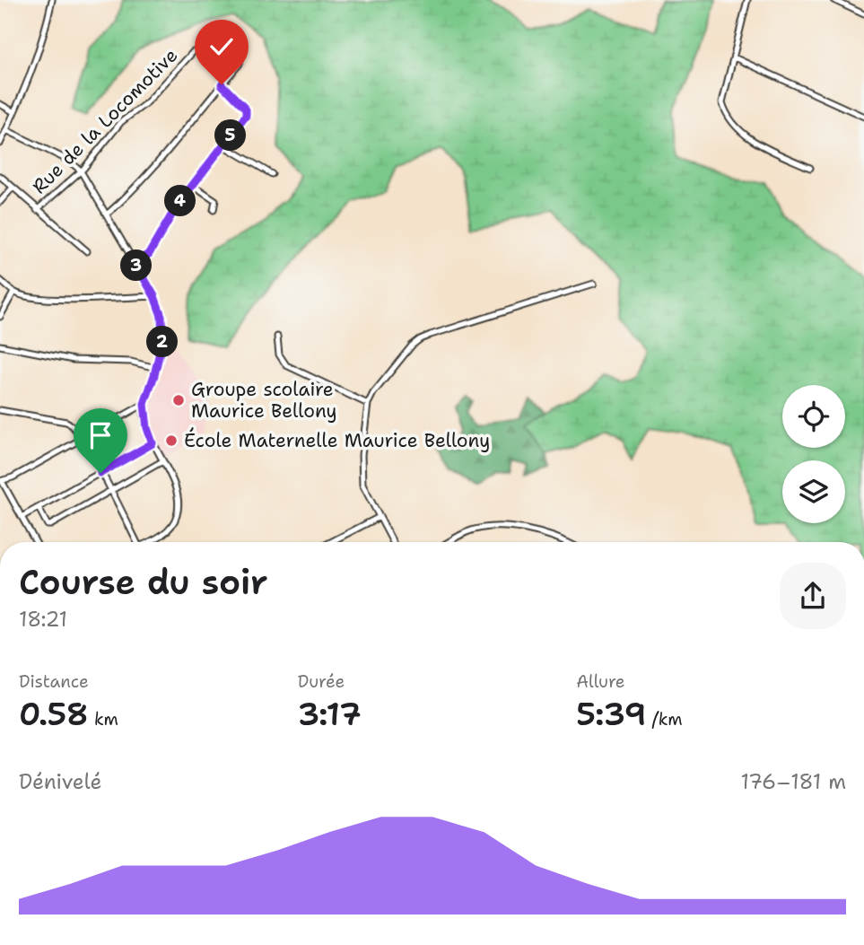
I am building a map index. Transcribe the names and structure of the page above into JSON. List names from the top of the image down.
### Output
{
  "streets": {
    "street": ["Rue de la Locomotive"]
  },
  "places": ["Groupe scolaire Maurice Bellony", "École Maternelle Maurice Bellony"],
  "page": {
    "pins": [
      "5",
      "4",
      "3",
      "2"
    ],
    "heading": ["Course du soir", "18:21"],
    "stats": [
      ["Distance", "0.58 km"],
      ["Durée", "3:17"],
      ["Allure", "5:39 /km"]
    ],
    "chart": ["Dénivelé", "176–181 m"]
  }
}
